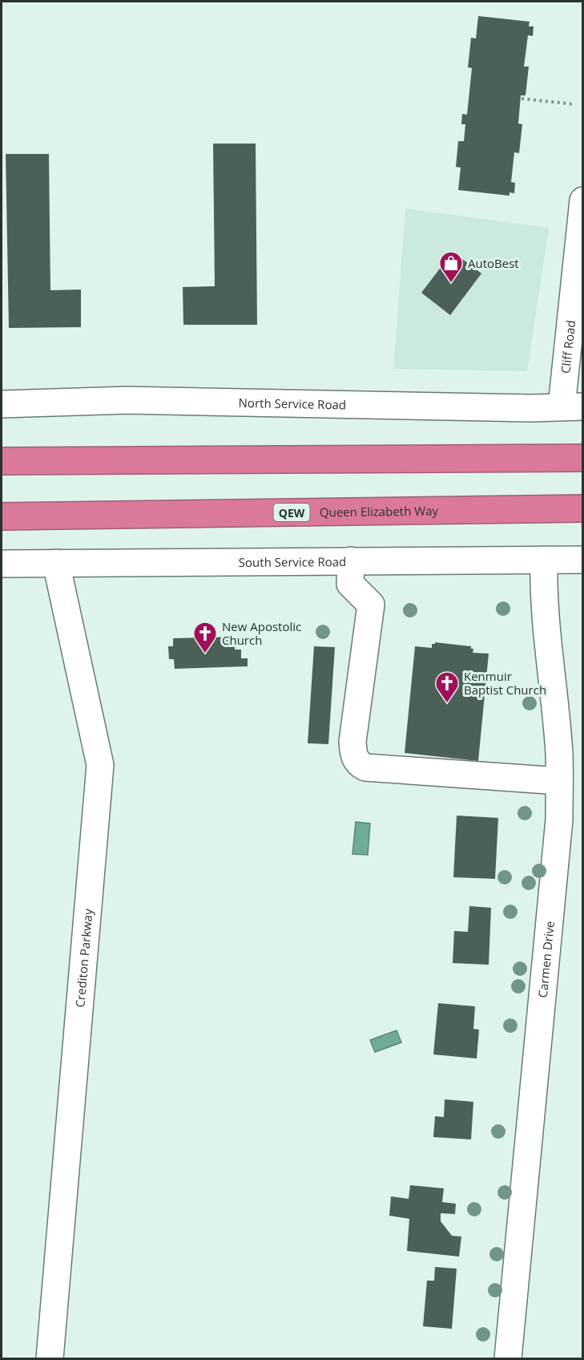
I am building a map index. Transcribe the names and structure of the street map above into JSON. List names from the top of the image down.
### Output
{
  "streets": {
    "highway": ["Queen Elizabeth Way", "QEW"],
    "street": [
      "Cliff Road",
      "North Service Road",
      "South Service Road",
      "Crediton Parkway",
      "Carmen Drive"
    ]
  },
  "crossings": [
    ["Cliff Road", "North Service Road"],
    ["South Service Road", "Crediton Parkway"],
    ["South Service Road", "Carmen Drive"]
  ],
  "places": {
    "shop": ["AutoBest"],
    "church": ["New Apostolic Church", "Kenmuir Baptist Church"]
  }
}
